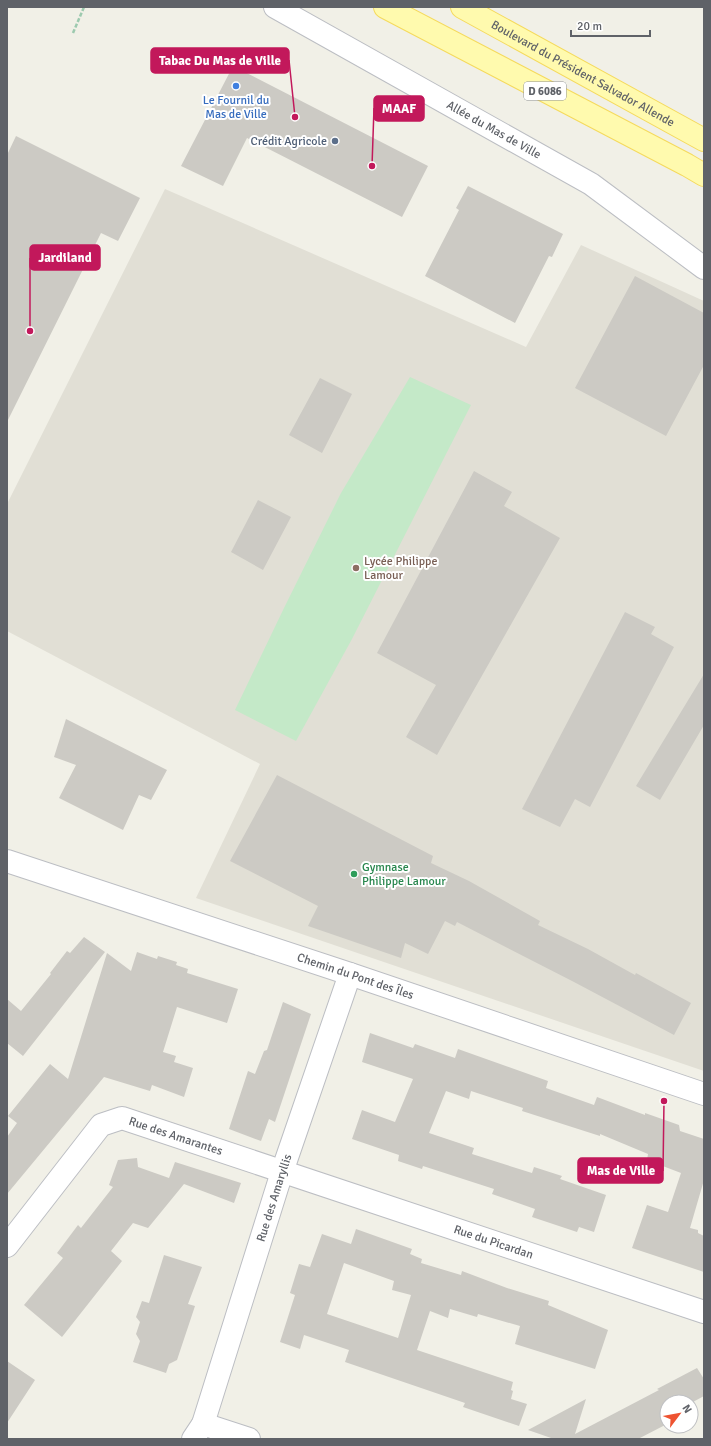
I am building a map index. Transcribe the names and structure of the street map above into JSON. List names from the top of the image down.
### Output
{
  "streets": {
    "main road": ["Boulevard du Président Salvador Allende", "D 6086"],
    "street": [
      "Allée du Mas de Ville",
      "Chemin du Pont des Îles",
      "Rue des Amarantes",
      "Rue des Amaryllis",
      "Rue du Picardan"
    ]
  },
  "crossings": [
    ["Chemin du Pont des Îles", "Rue des Amaryllis"],
    ["Rue des Amarantes", "Rue des Amaryllis"],
    ["Rue des Amarantes", "Rue du Picardan"],
    ["Rue des Amaryllis", "Rue du Picardan"]
  ],
  "places": [
    "Le Fournil du Mas de Ville",
    "Tabac Du Mas de Ville",
    "Crédit Agricole",
    "MAAF",
    "Jardiland",
    "Lycée Philippe Lamour",
    "Gymnase Philippe Lamour",
    "Mas de Ville"
  ],
  "scale_bar": "20 m",
  "north": "top right"
}
